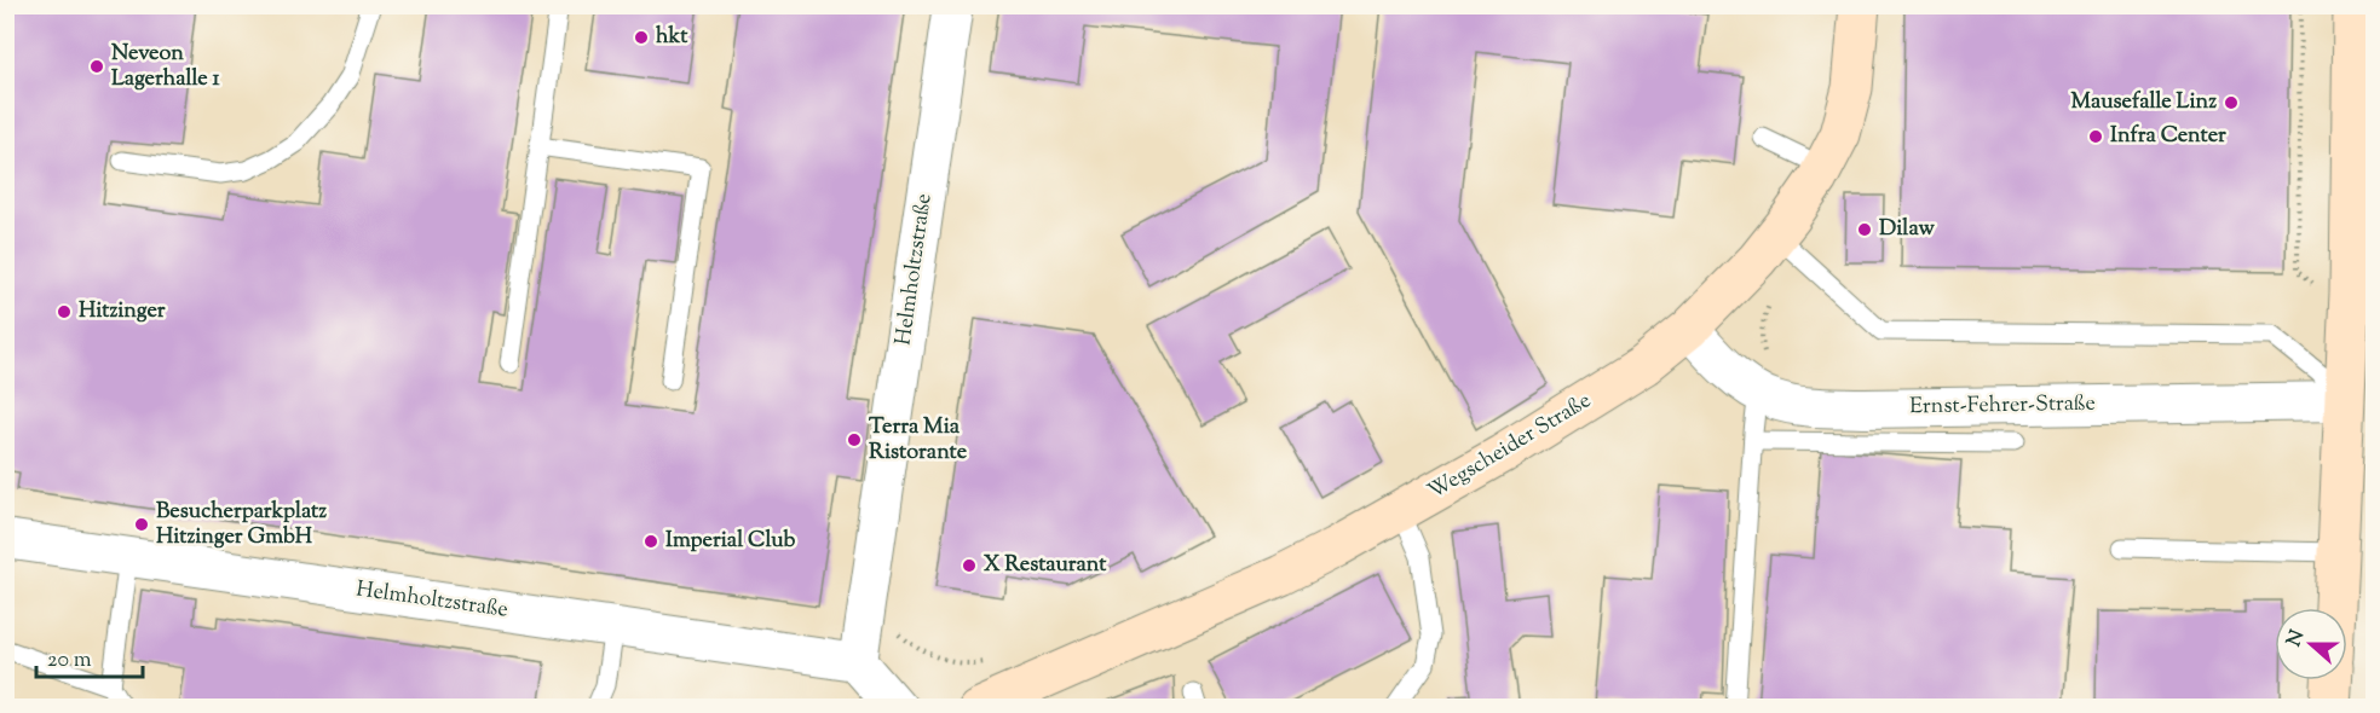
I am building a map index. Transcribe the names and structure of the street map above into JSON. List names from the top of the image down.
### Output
{
  "streets": {
    "street": ["Helmholtzstraße", "Ernst-Fehrer-Straße", "Wegscheider Straße"]
  },
  "crossings": [
    ["Ernst-Fehrer-Straße", "Wegscheider Straße"]
  ],
  "places": [
    "hkt",
    "Neveon Lagerhalle 1",
    "Mausefalle Linz",
    "Infra Center",
    "Dilaw",
    "Hitzinger",
    "Terra Mia Ristorante",
    "Besucherparkplatz Hitzinger GmbH",
    "Imperial Club",
    "X Restaurant"
  ],
  "scale_bar": "20 m",
  "north": "left"
}
